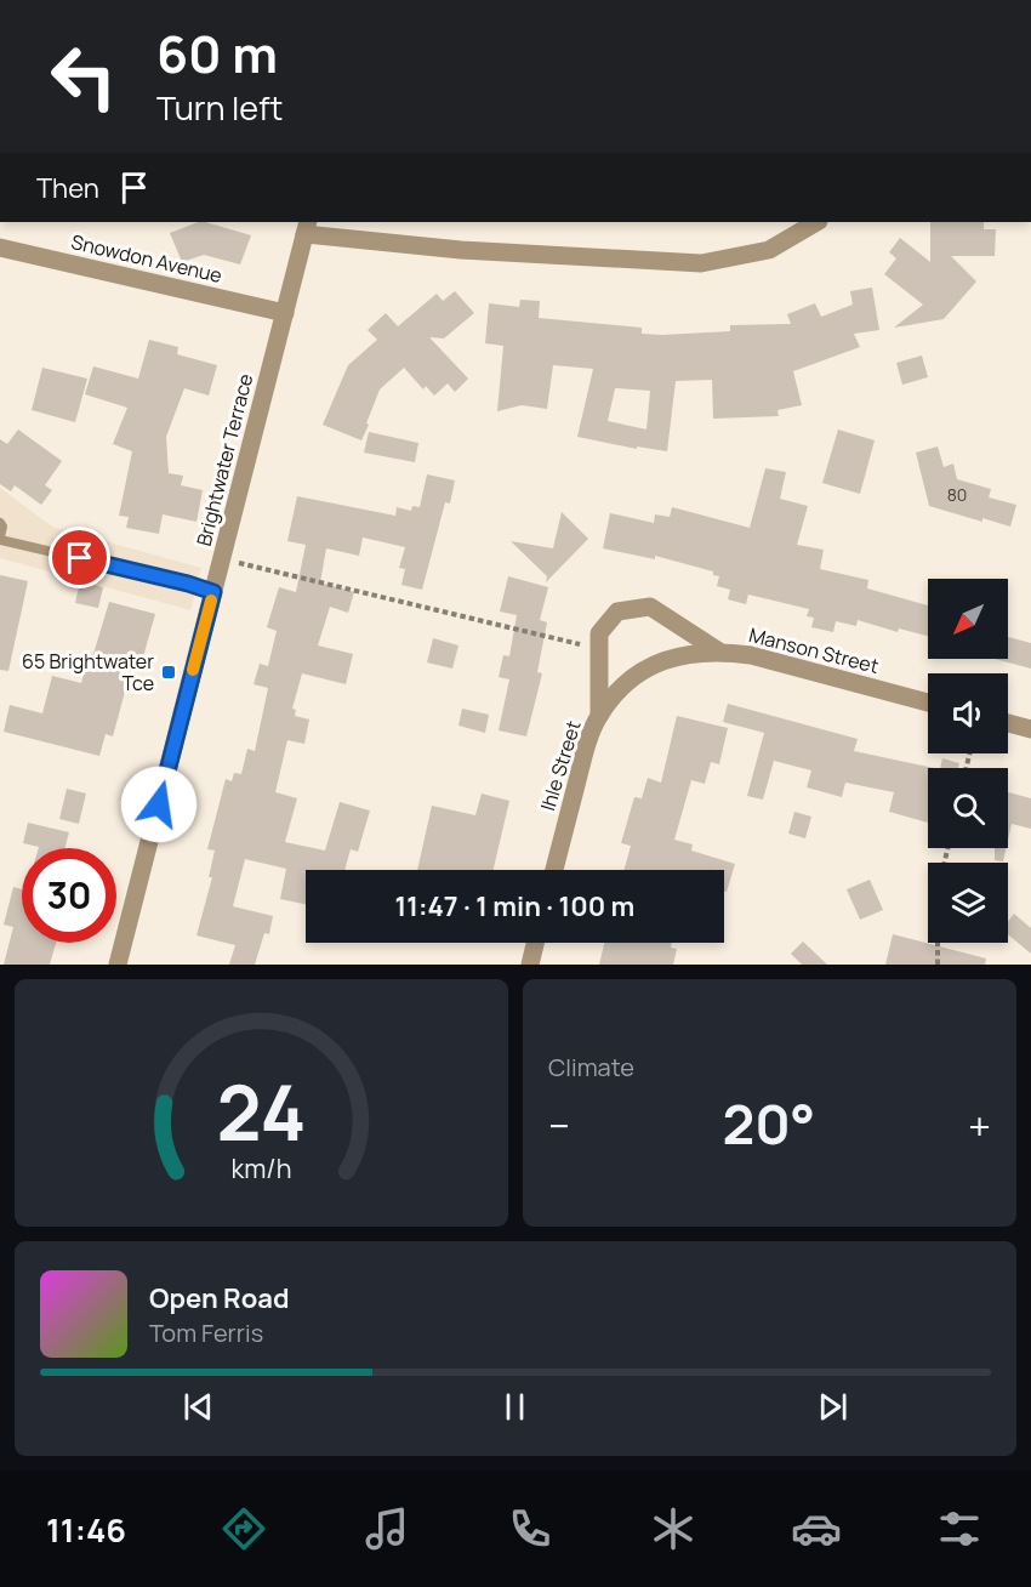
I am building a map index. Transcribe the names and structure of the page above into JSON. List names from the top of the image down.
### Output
{
  "streets": {
    "street": [
      "Snowdon Avenue",
      "Brightwater Terrace",
      "Manson Street",
      "Ihle Street"
    ]
  },
  "crossings": [
    ["Snowdon Avenue", "Brightwater Terrace"],
    ["Manson Street", "Ihle Street"]
  ],
  "places": {
    "transit": ["65 Brightwater Tce"]
  },
  "house_numbers": ["80"],
  "north": "bottom left",
  "page": {
    "turn": ["60 m", "Turn left"],
    "then": "Then",
    "limit": "30",
    "trip": "11:47 · 1 min · 100 m",
    "tile": "Climate",
    "heat": ["−", "20°", "+"],
    "song": ["Open Road", "Tom Ferris"],
    "tabs": "11:46",
    "gauge": ["24", "km/h"]
  }
}
